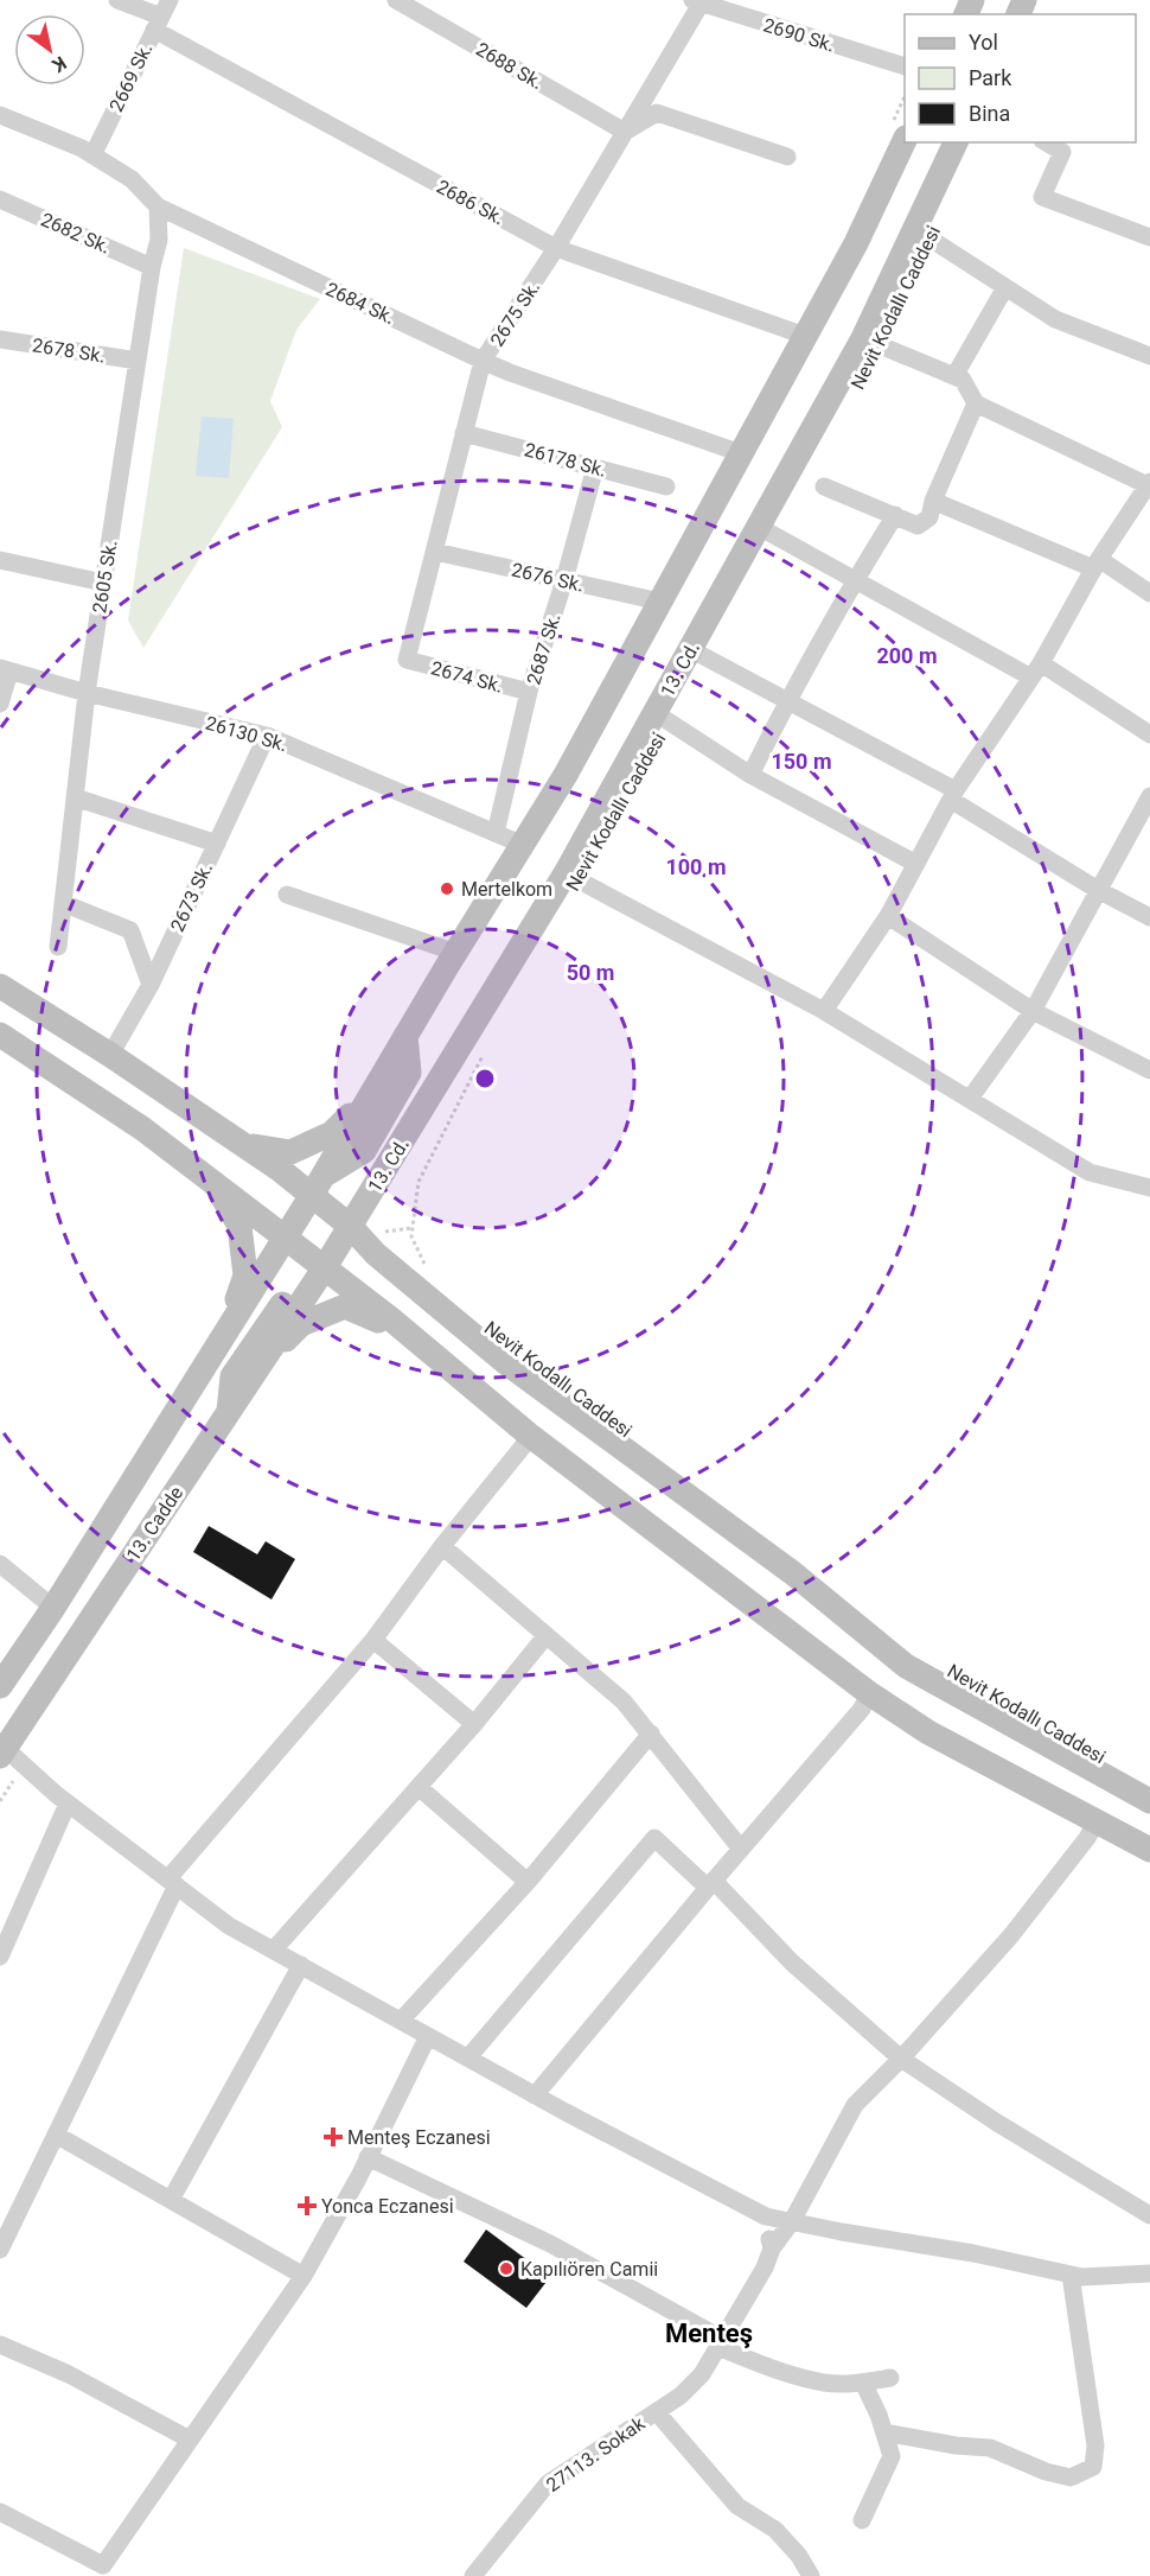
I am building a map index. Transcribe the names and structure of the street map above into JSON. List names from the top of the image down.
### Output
{
  "streets": {
    "main road": ["Nevit Kodallı Caddesi", "13. Cd.", "13. Cadde"],
    "street": [
      "2690 Sk.",
      "2688 Sk.",
      "2669 Sk.",
      "2686 Sk.",
      "2682 Sk.",
      "2684 Sk.",
      "2675 Sk.",
      "2678 Sk.",
      "26178 Sk.",
      "2605 Sk.",
      "2676 Sk.",
      "2687 Sk.",
      "2674 Sk.",
      "26130 Sk.",
      "2673 Sk.",
      "27113. Sokak"
    ]
  },
  "crossings": [
    ["2690 Sk.", "2675 Sk."],
    ["2688 Sk.", "2675 Sk."],
    ["2669 Sk.", "2686 Sk."],
    ["2669 Sk.", "2684 Sk."],
    ["2686 Sk.", "2675 Sk."],
    ["2682 Sk.", "2605 Sk."],
    ["2684 Sk.", "2675 Sk."],
    ["2684 Sk.", "2605 Sk."],
    ["Nevit Kodallı Caddesi", "13. Cd."],
    ["Nevit Kodallı Caddesi", "2673 Sk."],
    ["2675 Sk.", "26178 Sk."],
    ["2675 Sk.", "2676 Sk."],
    ["2675 Sk.", "2674 Sk."],
    ["2678 Sk.", "2605 Sk."],
    ["26178 Sk.", "2687 Sk."],
    ["2605 Sk.", "26130 Sk."],
    ["2676 Sk.", "2687 Sk."],
    ["2687 Sk.", "2674 Sk."],
    ["2687 Sk.", "26130 Sk."],
    ["13. Cd.", "13. Cadde"],
    ["26130 Sk.", "2673 Sk."]
  ],
  "districts": ["Menteş"],
  "places": {
    "other": ["Mertelkom", "Kapılıören Camii"],
    "health": ["Menteş Eczanesi", "Yonca Eczanesi"]
  },
  "legend": ["Yol", "Park", "Bina"],
  "north": "bottom right",
  "rings": [
    "200 m",
    "150 m",
    "100 m",
    "50 m"
  ]
}
